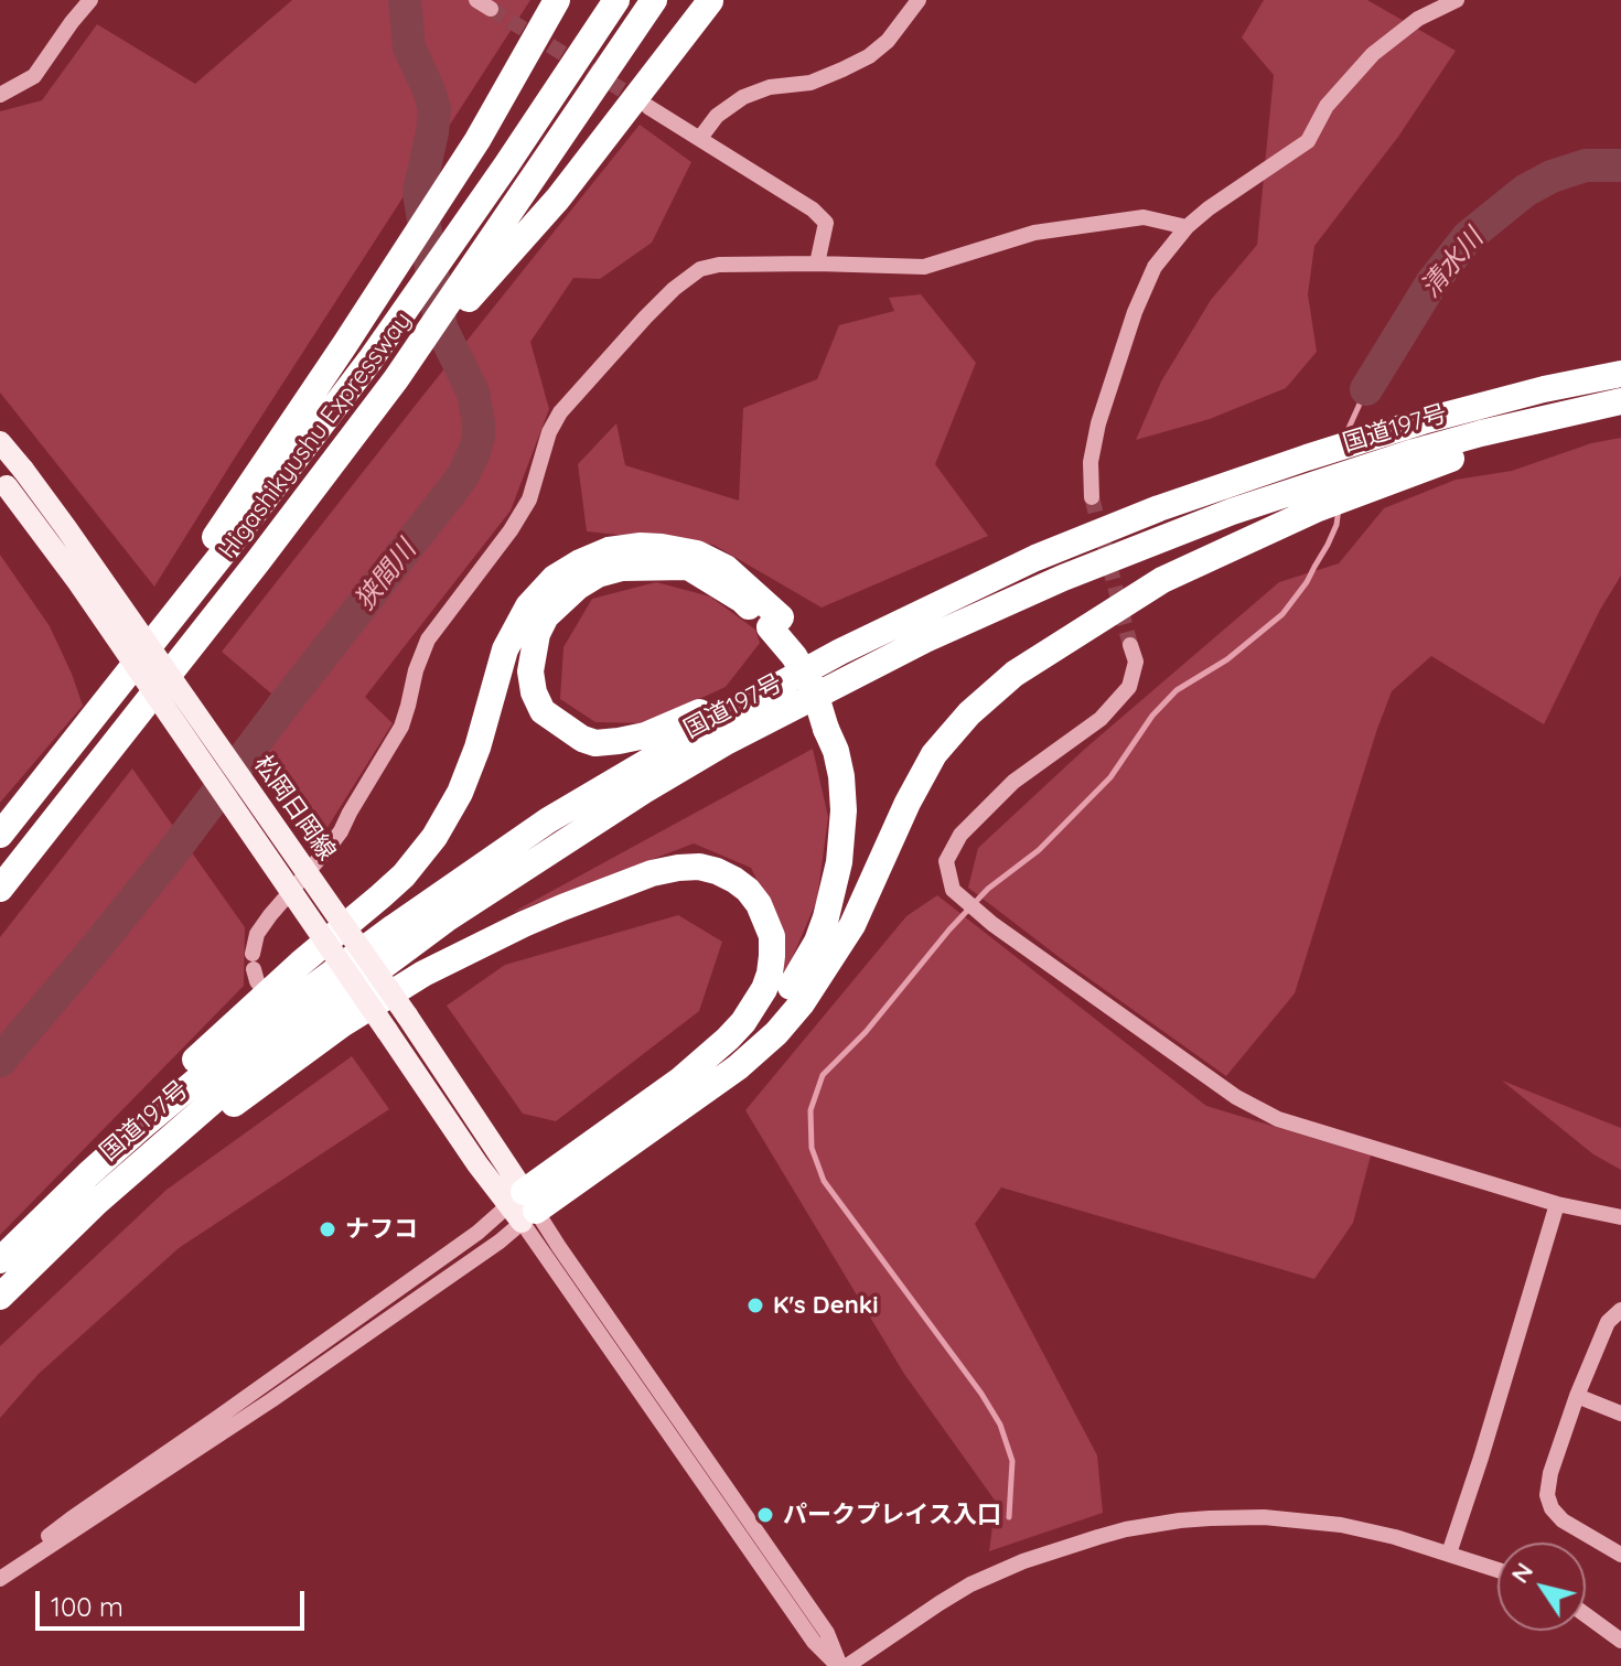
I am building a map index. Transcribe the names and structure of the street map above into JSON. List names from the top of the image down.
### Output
{
  "streets": {
    "highway": ["国道197号", "Higashikyushu Expressway"],
    "main road": ["松岡日岡線"]
  },
  "water": ["清水川", "狭間川"],
  "places": ["ナフコ", "K's Denki", "パークプレイス入口"],
  "scale_bar": "100 m",
  "north": "top left"
}
